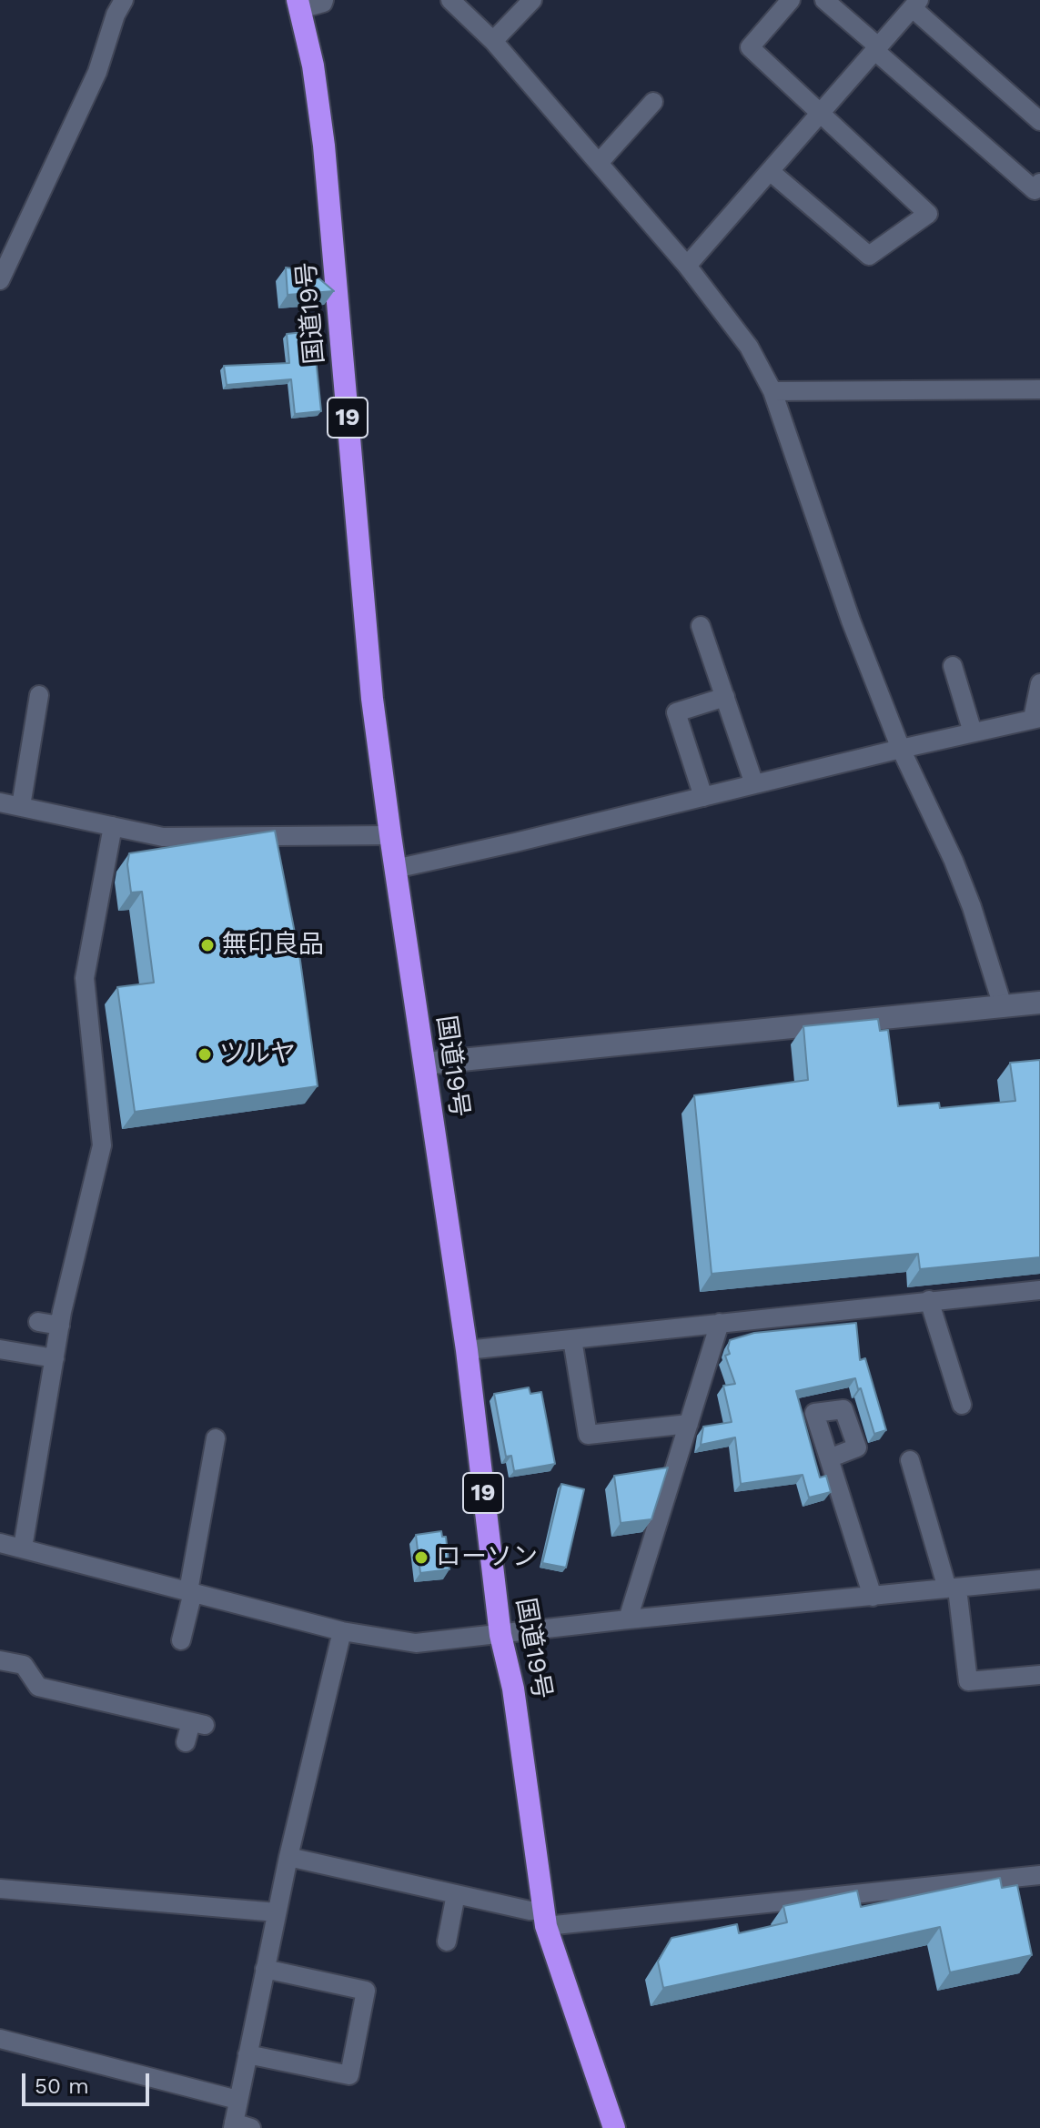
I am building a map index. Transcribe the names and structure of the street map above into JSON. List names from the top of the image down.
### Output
{
  "streets": {
    "highway": ["国道19号", "19"]
  },
  "places": ["無印良品", "ツルヤ", "ローソン"],
  "scale_bar": "50 m"
}
